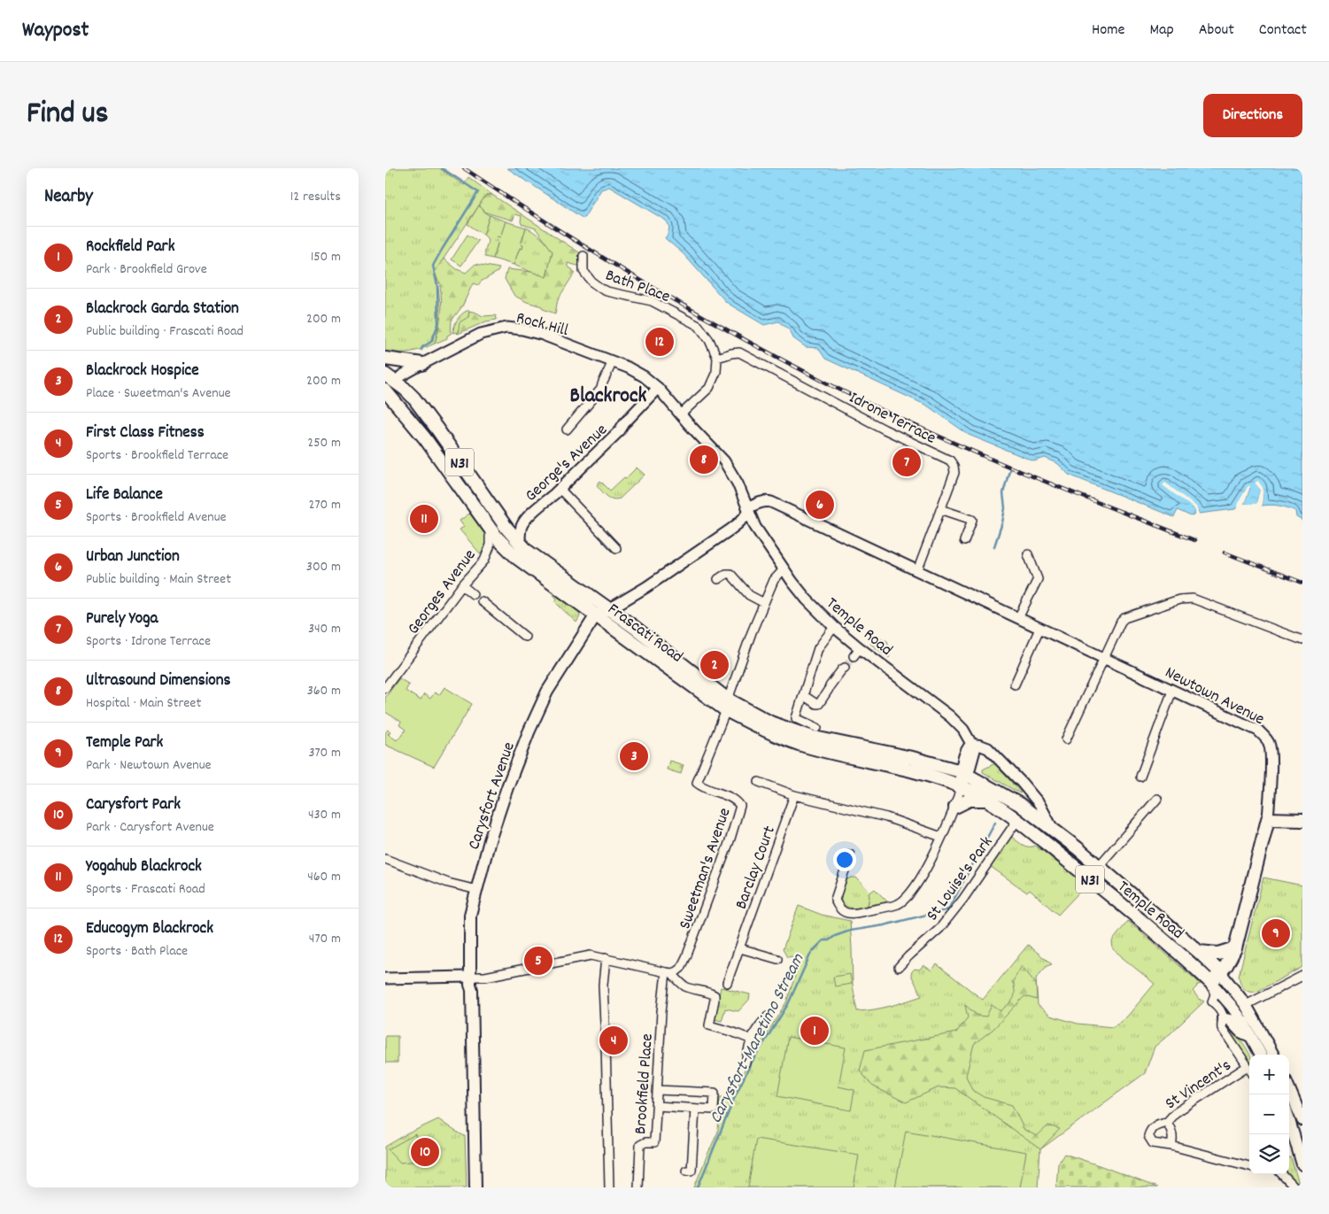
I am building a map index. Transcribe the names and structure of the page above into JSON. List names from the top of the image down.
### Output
{
  "streets": {
    "highway": [
      "N31",
      "Temple Road",
      "Frascati Road",
      "Newtown Avenue"
    ],
    "main road": ["Carysfort Avenue"],
    "street": [
      "Bath Place",
      "Rock Hill",
      "Idrone Terrace",
      "George's Avenue",
      "Georges Avenue",
      "Barclay Court",
      "Sweetman's Avenue",
      "St Louise's Park",
      "St Vincent's",
      "Brookfield Place"
    ]
  },
  "crossings": [
    ["Bath Place", "Idrone Terrace"],
    ["Rock Hill", "George's Avenue"],
    ["Rock Hill", "Temple Road"],
    ["Rock Hill", "Frascati Road"],
    ["Idrone Terrace", "Newtown Avenue"],
    ["George's Avenue", "Frascati Road"],
    ["Georges Avenue", "Frascati Road"],
    ["Temple Road", "Frascati Road"],
    ["Temple Road", "Newtown Avenue"],
    ["Temple Road", "Sweetman's Avenue"],
    ["Temple Road", "St Louise's Park"],
    ["Temple Road", "St Vincent's"],
    ["Frascati Road", "Carysfort Avenue"],
    ["Frascati Road", "Sweetman's Avenue"],
    ["Newtown Avenue", "St Vincent's"],
    ["Sweetman's Avenue", "Brookfield Place"]
  ],
  "districts": ["Blackrock"],
  "water": ["Carysfort-Maretimo Stream"],
  "page": {
    "header": "Waypost",
    "nav": [
      "Home",
      "Map",
      "About",
      "Contact"
    ],
    "title": "Find us",
    "buttons": "Directions",
    "heading": ["Nearby", "12 results"],
    "list": [
      {
        "mark": "1",
        "name": "Rockfield Park",
        "note": "Park · Brookfield Grove",
        "value": "150 m"
      },
      {
        "mark": "2",
        "name": "Blackrock Garda Station",
        "note": "Public building · Frascati Road",
        "value": "200 m"
      },
      {
        "mark": "3",
        "name": "Blackrock Hospice",
        "note": "Place · Sweetman's Avenue",
        "value": "200 m"
      },
      {
        "mark": "4",
        "name": "First Class Fitness",
        "note": "Sports · Brookfield Terrace",
        "value": "250 m"
      },
      {
        "mark": "5",
        "name": "Life Balance",
        "note": "Sports · Brookfield Avenue",
        "value": "270 m"
      },
      {
        "mark": "6",
        "name": "Urban Junction",
        "note": "Public building · Main Street",
        "value": "300 m"
      },
      {
        "mark": "7",
        "name": "Purely Yoga",
        "note": "Sports · Idrone Terrace",
        "value": "340 m"
      },
      {
        "mark": "8",
        "name": "Ultrasound Dimensions",
        "note": "Hospital · Main Street",
        "value": "360 m"
      },
      {
        "mark": "9",
        "name": "Temple Park",
        "note": "Park · Newtown Avenue",
        "value": "370 m"
      },
      {
        "mark": "10",
        "name": "Carysfort Park",
        "note": "Park · Carysfort Avenue",
        "value": "430 m"
      },
      {
        "mark": "11",
        "name": "Yogahub Blackrock",
        "note": "Sports · Frascati Road",
        "value": "460 m"
      },
      {
        "mark": "12",
        "name": "Educogym Blackrock",
        "note": "Sports · Bath Place",
        "value": "470 m"
      }
    ],
    "pins": [
      "12",
      "8",
      "7",
      "6",
      "11",
      "2",
      "3",
      "9",
      "5",
      "1",
      "4",
      "10"
    ],
    "map_buttons": ["+", "−"]
  }
}
